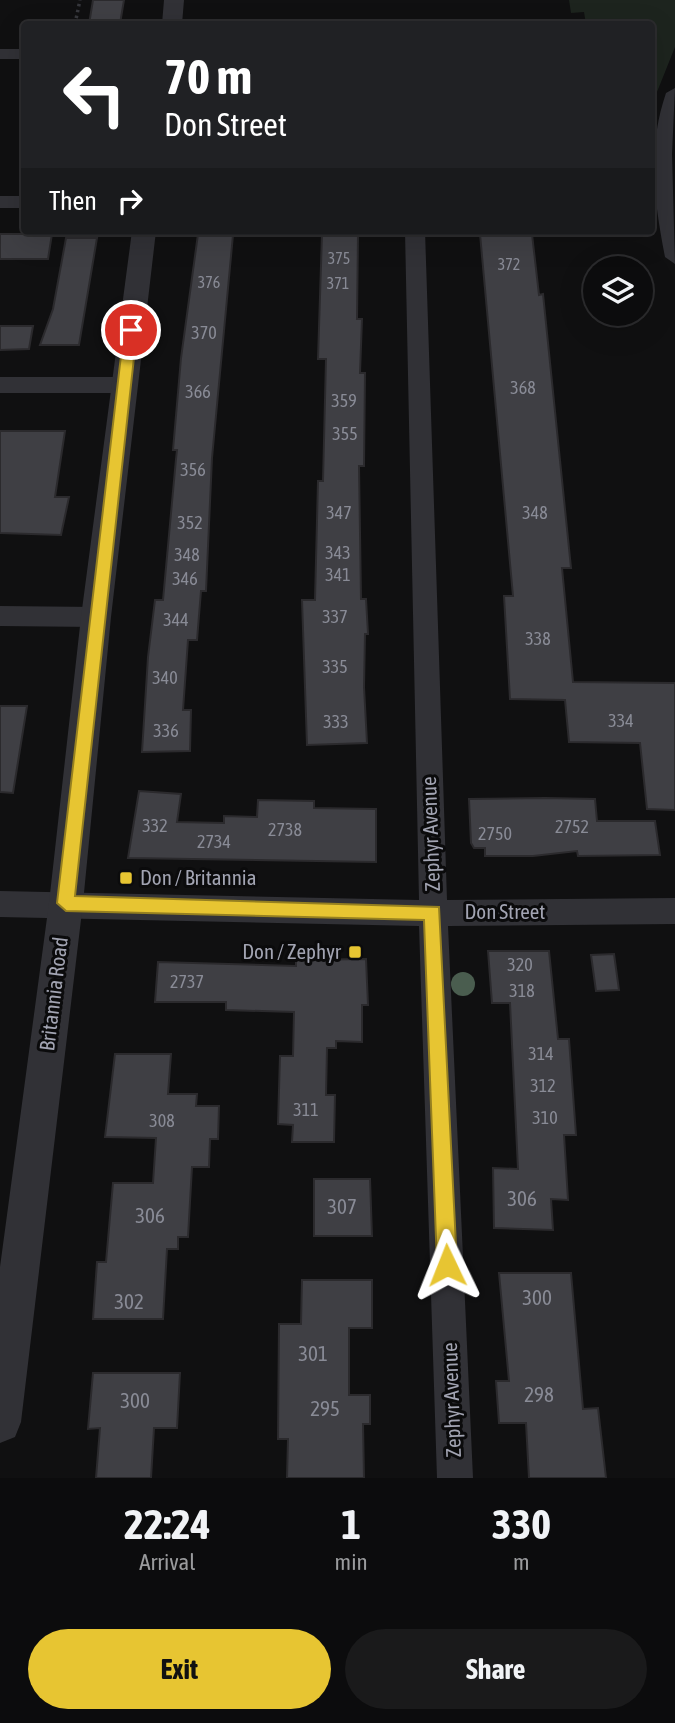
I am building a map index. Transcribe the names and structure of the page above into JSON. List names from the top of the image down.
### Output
{
  "streets": {
    "street": ["Zephyr Avenue", "Don Street", "Britannia Road"]
  },
  "crossings": [
    ["Zephyr Avenue", "Don Street"],
    ["Don Street", "Britannia Road"]
  ],
  "places": {
    "transit": ["Don / Britannia", "Don / Zephyr"]
  },
  "house_numbers": [
    "375",
    "372",
    "376",
    "371",
    "370",
    "368",
    "366",
    "359",
    "355",
    "356",
    "347",
    "348",
    "352",
    "343",
    "348",
    "341",
    "346",
    "337",
    "344",
    "338",
    "335",
    "340",
    "334",
    "333",
    "336",
    "332",
    "2752",
    "2738",
    "2750",
    "2734",
    "320",
    "2737",
    "318",
    "314",
    "312",
    "311",
    "310",
    "308",
    "306",
    "307",
    "306",
    "300",
    "302",
    "301",
    "298",
    "300",
    "295"
  ],
  "page": {
    "turn": ["70 m", "Don Street"],
    "then": "Then",
    "eta": [
      "22:24",
      "Arrival",
      "1",
      "min",
      "330",
      "m"
    ],
    "buttons": ["Exit", "Share"]
  }
}
